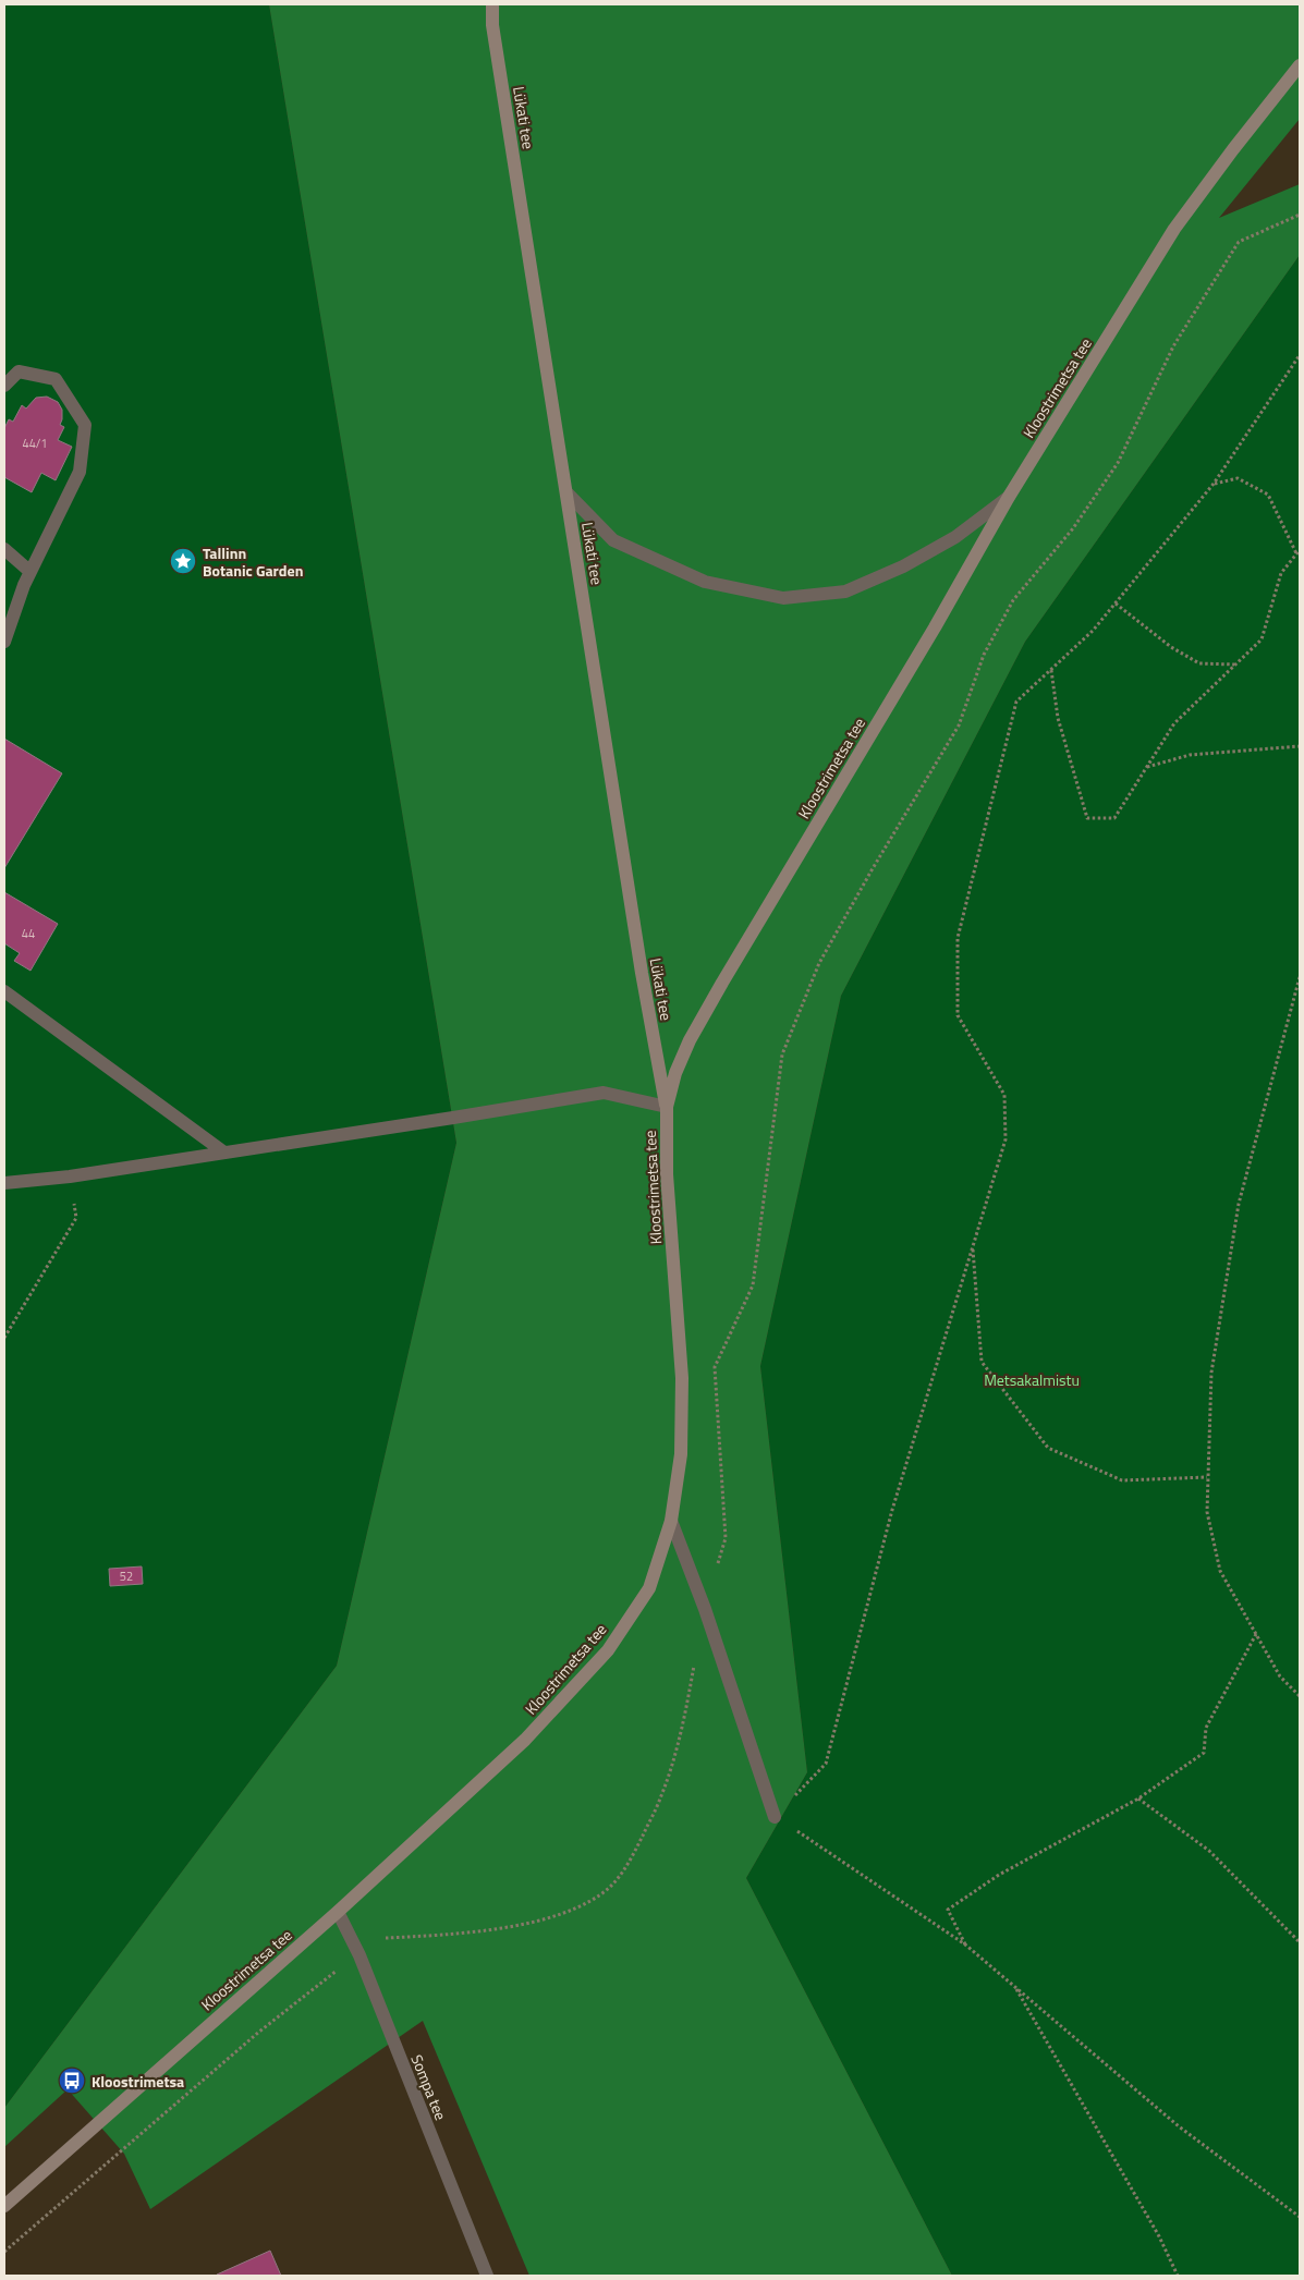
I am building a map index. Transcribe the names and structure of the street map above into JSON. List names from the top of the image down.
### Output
{
  "streets": {
    "main road": ["Lükati tee", "Kloostrimetsa tee"],
    "street": ["Sompa tee"]
  },
  "crossings": [
    ["Lükati tee", "Kloostrimetsa tee"],
    ["Kloostrimetsa tee", "Sompa tee"]
  ],
  "parks": ["Metsakalmistu"],
  "places": {
    "place": ["Tallinn Botanic Garden"],
    "bus stop": ["Kloostrimetsa"]
  },
  "house_numbers": ["44/1", "44", "52"]
}
